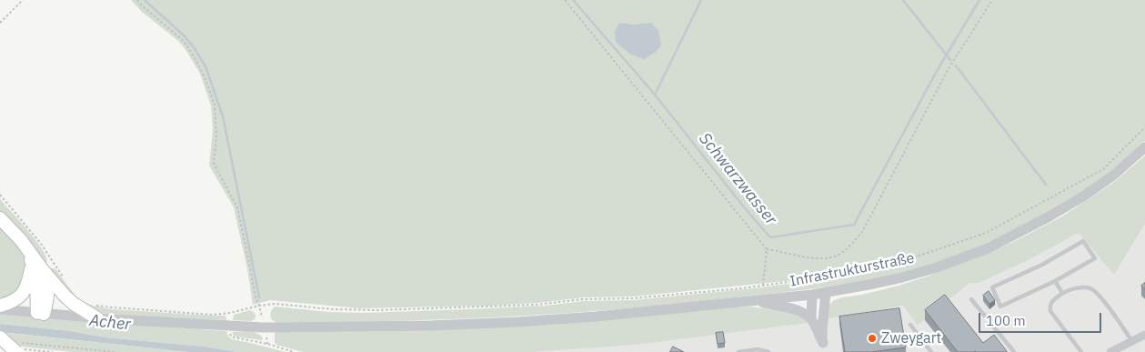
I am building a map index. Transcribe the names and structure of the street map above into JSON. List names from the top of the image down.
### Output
{
  "streets": {
    "street": ["Infrastrukturstraße"]
  },
  "water": ["Schwarzwasser", "Acher"],
  "places": ["Zweygart"],
  "scale_bar": "100 m"
}
